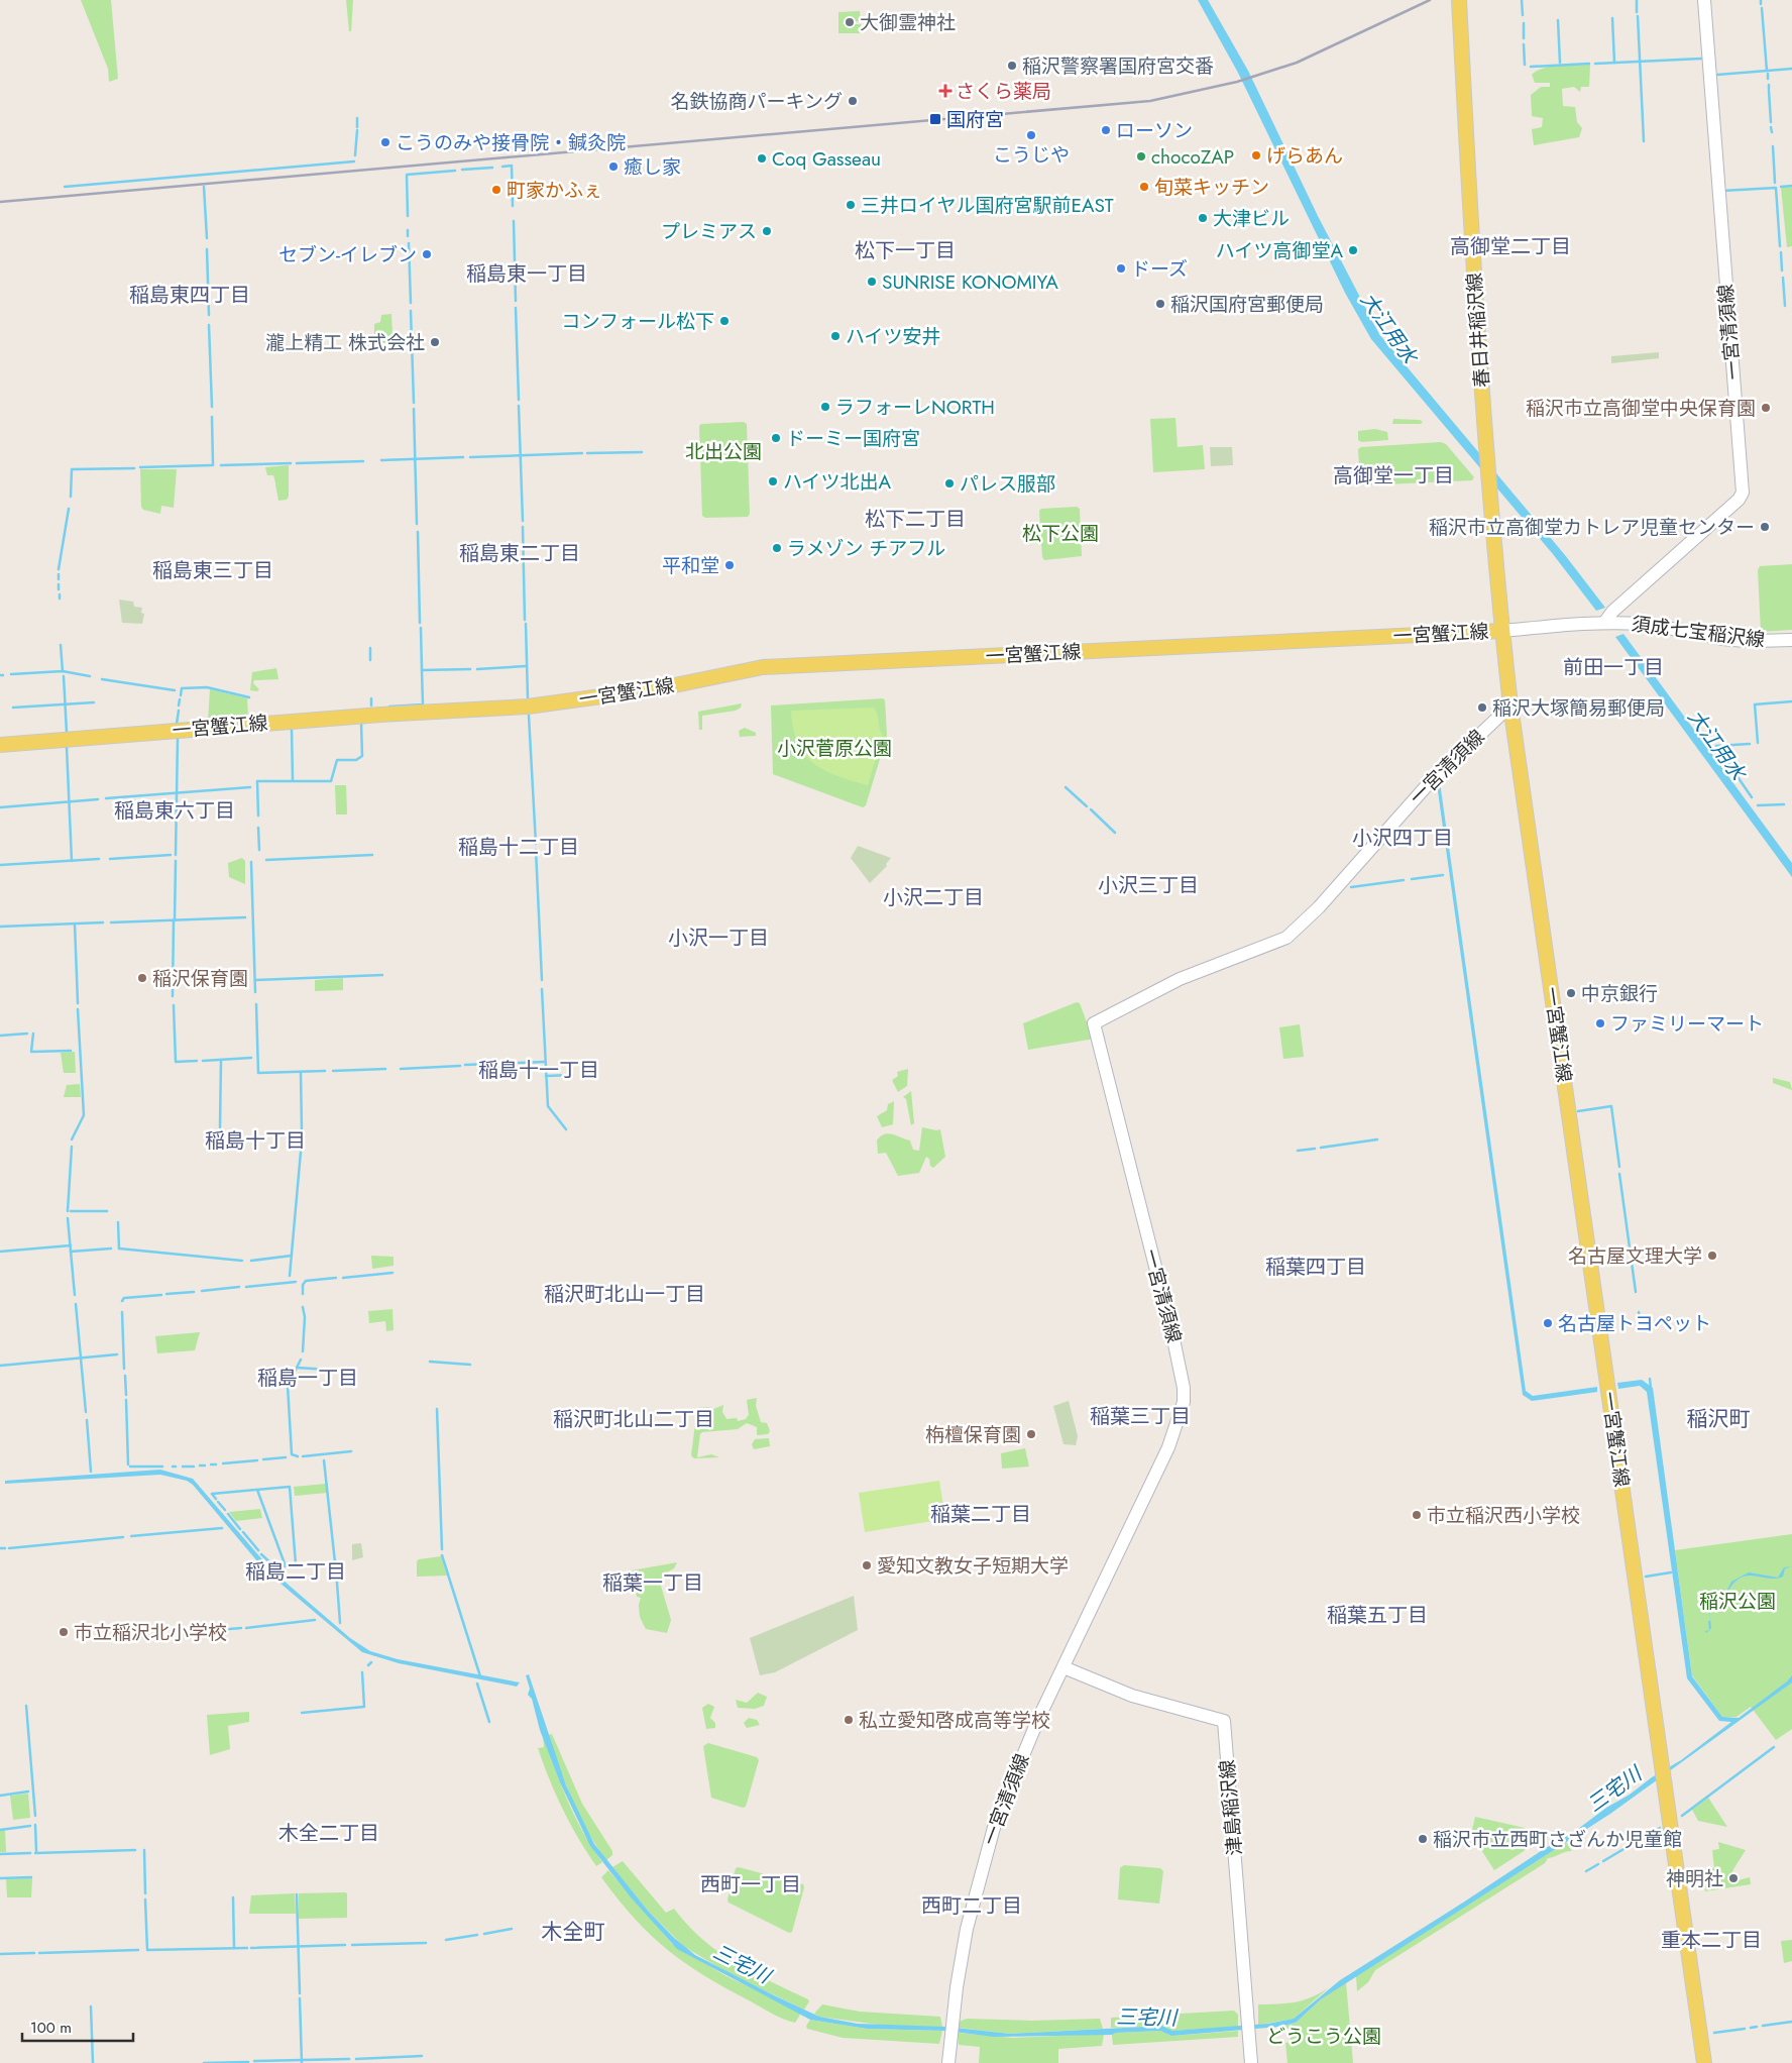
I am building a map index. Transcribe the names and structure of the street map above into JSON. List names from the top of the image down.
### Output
{
  "streets": {
    "main road": [
      "春日井稲沢線",
      "一宮清須線",
      "須成七宝稲沢線",
      "一宮蟹江線",
      "津島稲沢線"
    ]
  },
  "crossings": [
    ["春日井稲沢線", "一宮蟹江線"],
    ["一宮清須線", "須成七宝稲沢線"],
    ["一宮清須線", "一宮蟹江線"],
    ["一宮清須線", "津島稲沢線"]
  ],
  "districts": [
    "高御堂二丁目",
    "松下一丁目",
    "稲島東一丁目",
    "稲島東四丁目",
    "高御堂一丁目",
    "松下二丁目",
    "稲島東二丁目",
    "稲島東三丁目",
    "前田一丁目",
    "稲島東六丁目",
    "小沢四丁目",
    "稲島十二丁目",
    "小沢三丁目",
    "小沢二丁目",
    "小沢一丁目",
    "稲島十一丁目",
    "稲島十丁目",
    "稲葉四丁目",
    "稲沢町北山一丁目",
    "稲島一丁目",
    "稲葉三丁目",
    "稲沢町北山二丁目",
    "稲沢町",
    "稲葉二丁目",
    "稲島二丁目",
    "稲葉一丁目",
    "稲葉五丁目",
    "木全二丁目",
    "西町一丁目",
    "西町二丁目",
    "木全町",
    "重本二丁目"
  ],
  "water": ["大江用水", "三宅川"],
  "parks": [
    "北出公園",
    "松下公園",
    "小沢菅原公園",
    "稲沢公園",
    "どうこう公園"
  ],
  "places": {
    "other": [
      "大御霊神社",
      "稲沢警察署国府宮交番",
      "名鉄協商パーキング",
      "ローソン",
      "こうじや",
      "こうのみや接骨院・鍼灸院",
      "げらあん",
      "chocoZAP",
      "Coq Gasseau",
      "癒し家",
      "旬菜キッチン",
      "町家かふぇ",
      "三井ロイヤル国府宮駅前EAST",
      "大津ビル",
      "プレミアス",
      "ハイツ高御堂A",
      "セブン-イレブン",
      "ドーズ",
      "SUNRISE KONOMIYA",
      "稲沢国府宮郵便局",
      "コンフォール松下",
      "ハイツ安井",
      "瀧上精工 株式会社",
      "ラフォーレNORTH",
      "稲沢市立高御堂中央保育園",
      "ドーミー国府宮",
      "ハイツ北出A",
      "パレス服部",
      "稲沢市立高御堂カトレア児童センター",
      "ラメゾン チアフル",
      "平和堂",
      "稲沢大塚簡易郵便局",
      "稲沢保育園",
      "中京銀行",
      "ファミリーマート",
      "名古屋文理大学",
      "名古屋トヨペット",
      "栴檀保育園",
      "市立稲沢西小学校",
      "愛知文教女子短期大学",
      "市立稲沢北小学校",
      "私立愛知啓成高等学校",
      "稲沢市立西町さざんか児童館",
      "神明社"
    ],
    "health": ["さくら薬局"],
    "transit": ["国府宮"]
  },
  "scale_bar": "100 m"
}
